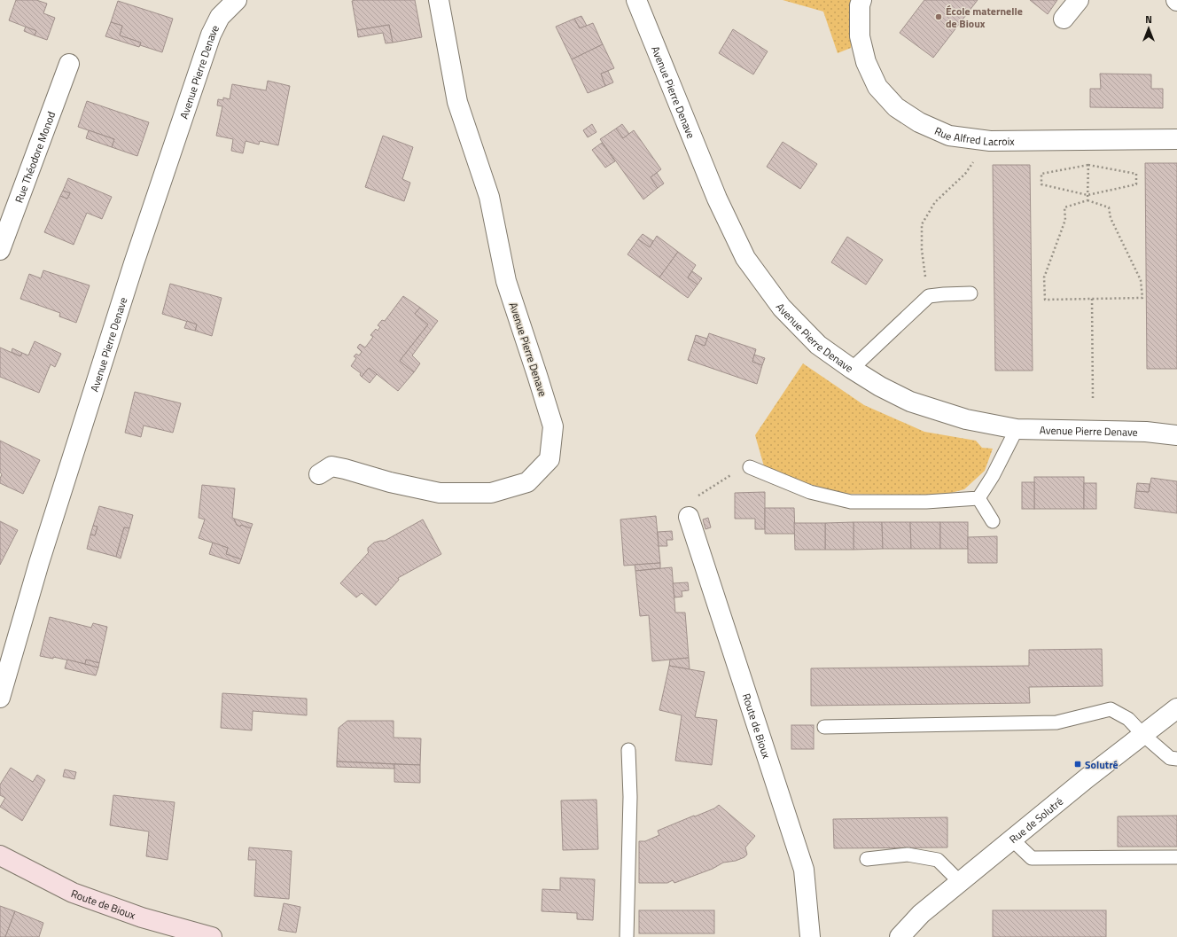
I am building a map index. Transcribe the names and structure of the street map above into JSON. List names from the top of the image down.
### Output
{
  "streets": {
    "main road": ["Route de Bioux"],
    "street": [
      "Avenue Pierre Denave",
      "Rue Alfred Lacroix",
      "Rue Théodore Monod",
      "Rue de Solutré"
    ]
  },
  "places": {
    "other": ["École maternelle de Bioux"],
    "transit": ["Solutré"]
  },
  "north": "top"
}
